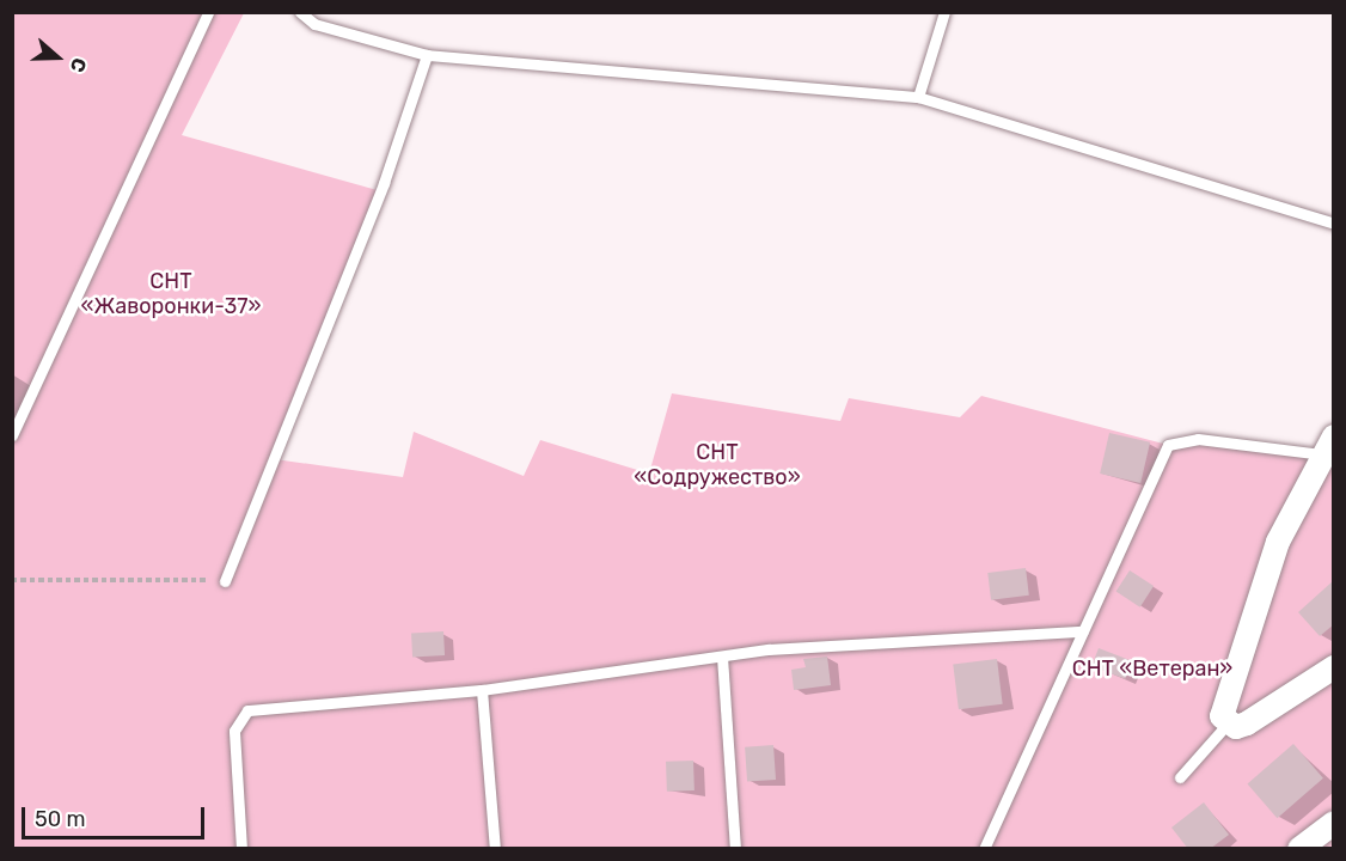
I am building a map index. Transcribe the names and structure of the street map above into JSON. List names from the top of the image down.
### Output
{
  "parks": ["СНТ «Жаворонки-37»", "СНТ «Содружество»", "СНТ «Ветеран»"],
  "scale_bar": "50 m",
  "north": "right"
}
